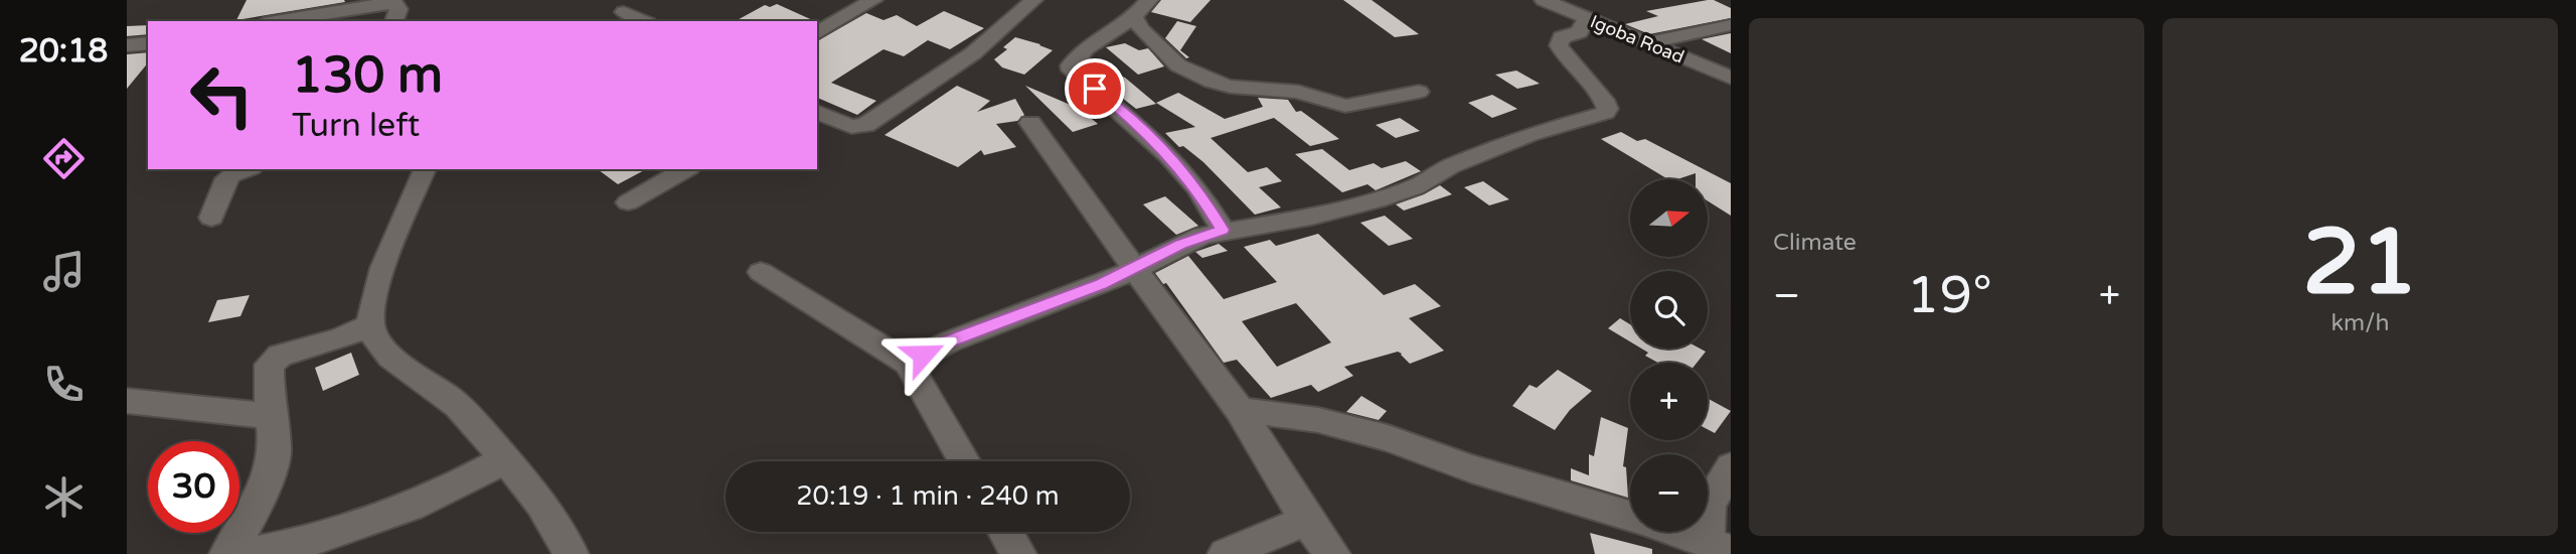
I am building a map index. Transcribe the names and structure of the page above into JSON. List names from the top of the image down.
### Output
{
  "streets": {
    "street": ["Igoba Road"]
  },
  "north": "right",
  "page": {
    "tabs": "20:18",
    "tile": [
      "Climate",
      ["21", "km/h"]
    ],
    "turn": ["130 m", "Turn left"],
    "map_buttons": ["+", "−"],
    "heat": ["−", "19°", "+"],
    "limit": "30",
    "trip": "20:19 · 1 min · 240 m"
  }
}
